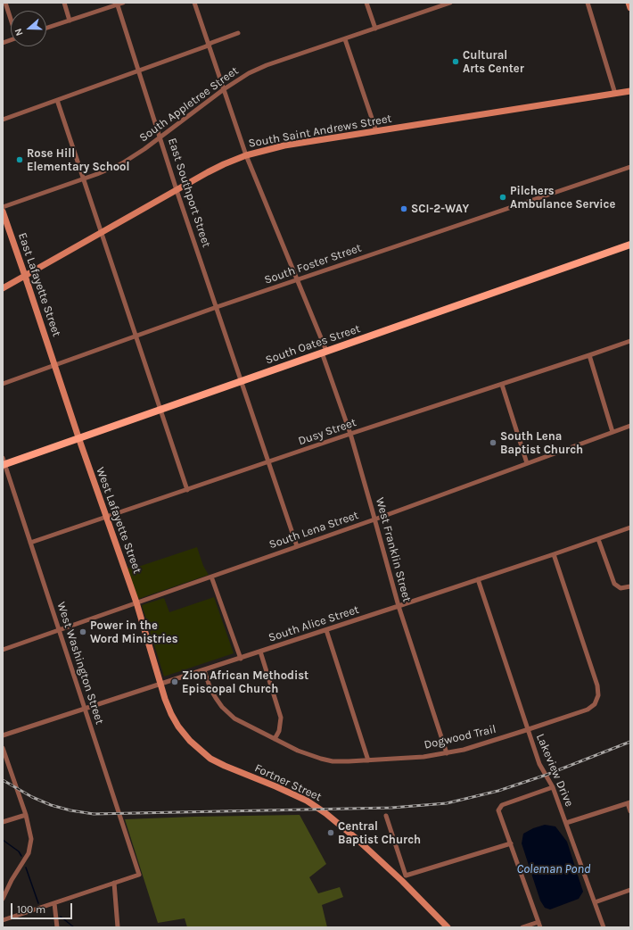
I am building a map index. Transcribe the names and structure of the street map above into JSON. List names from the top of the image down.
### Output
{
  "streets": {
    "main road": ["South Oates Street"],
    "street": [
      "South Appletree Street",
      "South Saint Andrews Street",
      "East Southport Street",
      "South Foster Street",
      "East Lafayette Street",
      "Dusy Street",
      "West Lafayette Street",
      "South Lena Street",
      "West Franklin Street",
      "South Alice Street",
      "West Washington Street",
      "Dogwood Trail",
      "Lakeview Drive",
      "Fortner Street"
    ]
  },
  "crossings": [
    ["South Appletree Street", "East Southport Street"],
    ["South Appletree Street", "West Franklin Street"],
    ["South Saint Andrews Street", "East Southport Street"],
    ["South Saint Andrews Street", "East Lafayette Street"],
    ["South Saint Andrews Street", "West Franklin Street"],
    ["East Southport Street", "South Foster Street"],
    ["East Southport Street", "South Oates Street"],
    ["East Southport Street", "Dusy Street"],
    ["East Southport Street", "South Lena Street"],
    ["South Foster Street", "East Lafayette Street"],
    ["South Foster Street", "West Lafayette Street"],
    ["South Foster Street", "West Franklin Street"],
    ["East Lafayette Street", "West Lafayette Street"],
    ["South Oates Street", "West Lafayette Street"],
    ["South Oates Street", "West Franklin Street"],
    ["South Oates Street", "West Washington Street"],
    ["Dusy Street", "West Lafayette Street"],
    ["Dusy Street", "West Franklin Street"],
    ["Dusy Street", "West Washington Street"],
    ["West Lafayette Street", "South Lena Street"],
    ["West Lafayette Street", "South Alice Street"],
    ["West Lafayette Street", "Fortner Street"],
    ["South Lena Street", "West Franklin Street"],
    ["South Lena Street", "West Washington Street"],
    ["West Franklin Street", "South Alice Street"],
    ["West Franklin Street", "Dogwood Trail"],
    ["South Alice Street", "West Washington Street"],
    ["South Alice Street", "Dogwood Trail"],
    ["South Alice Street", "Lakeview Drive"],
    ["South Alice Street", "Fortner Street"],
    ["Dogwood Trail", "Lakeview Drive"]
  ],
  "water": ["Coleman Pond"],
  "places": [
    "Cultural Arts Center",
    "Rose Hill Elementary School",
    "Pilchers Ambulance Service",
    "SCI-2-WAY",
    "South Lena Baptist Church",
    "Power in the Word Ministries",
    "Zion African Methodist Episcopal Church",
    "Central Baptist Church"
  ],
  "scale_bar": "100 m",
  "north": "left"
}
